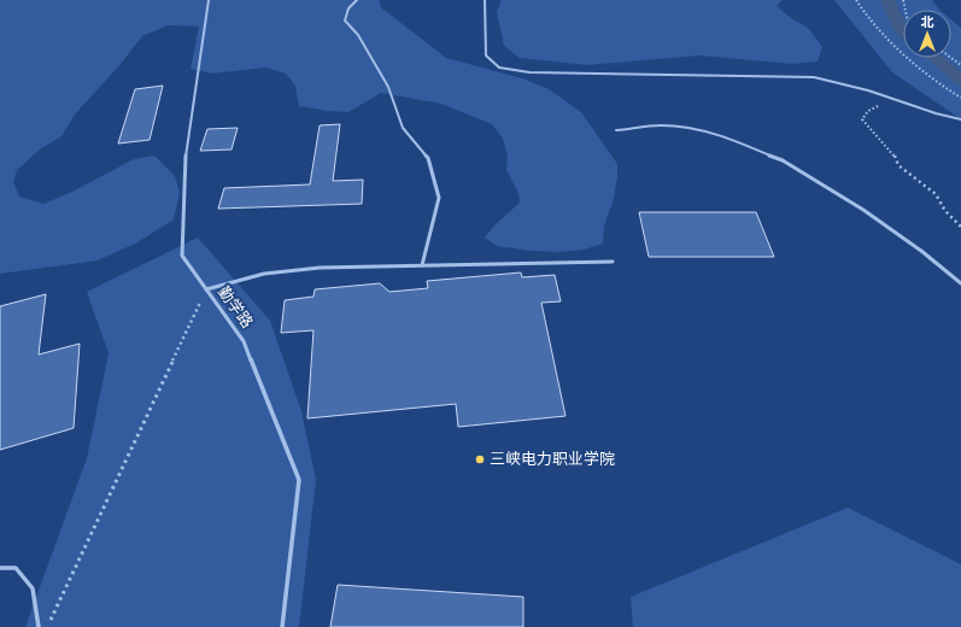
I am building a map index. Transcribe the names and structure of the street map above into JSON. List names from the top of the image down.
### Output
{
  "streets": {
    "lane": ["勤学路"]
  },
  "places": ["三峡电力职业学院"],
  "north": "top"
}
